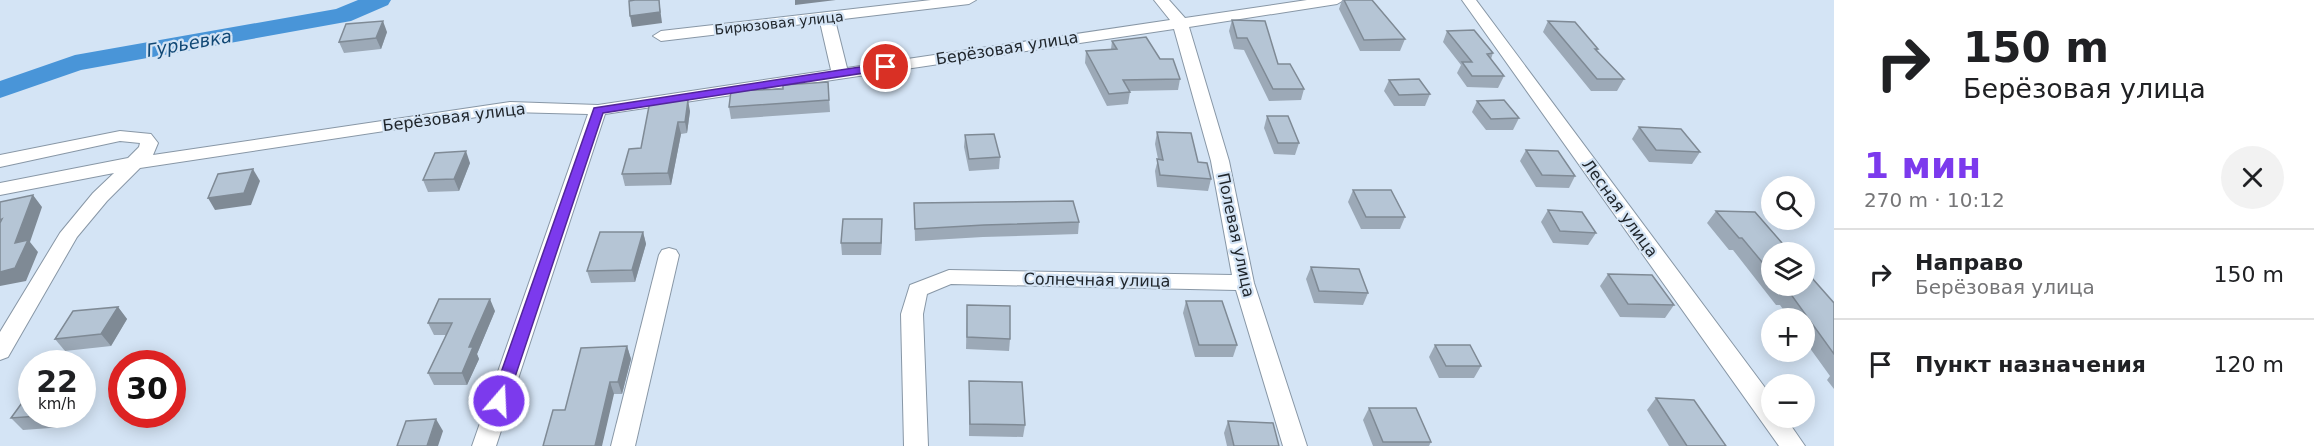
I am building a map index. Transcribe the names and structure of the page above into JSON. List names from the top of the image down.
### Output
{
  "streets": {
    "street": [
      "Бирюзовая улица",
      "Берёзовая улица",
      "Лесная улица",
      "Полевая улица",
      "Солнечная улица"
    ]
  },
  "crossings": [
    ["Берёзовая улица", "Полевая улица"],
    ["Полевая улица", "Солнечная улица"]
  ],
  "water": ["Гурьевка"],
  "page": {
    "turn": ["150 m", "Берёзовая улица"],
    "heading": ["1 мин", "270 m · 10:12"],
    "map_buttons": ["+", "−"],
    "list": [
      {
        "name": "Направо",
        "note": "Берёзовая улица",
        "value": "150 m"
      },
      {
        "name": "Пункт назначения",
        "value": "120 m"
      }
    ],
    "speed": "22 km/h",
    "limit": "30"
  }
}
